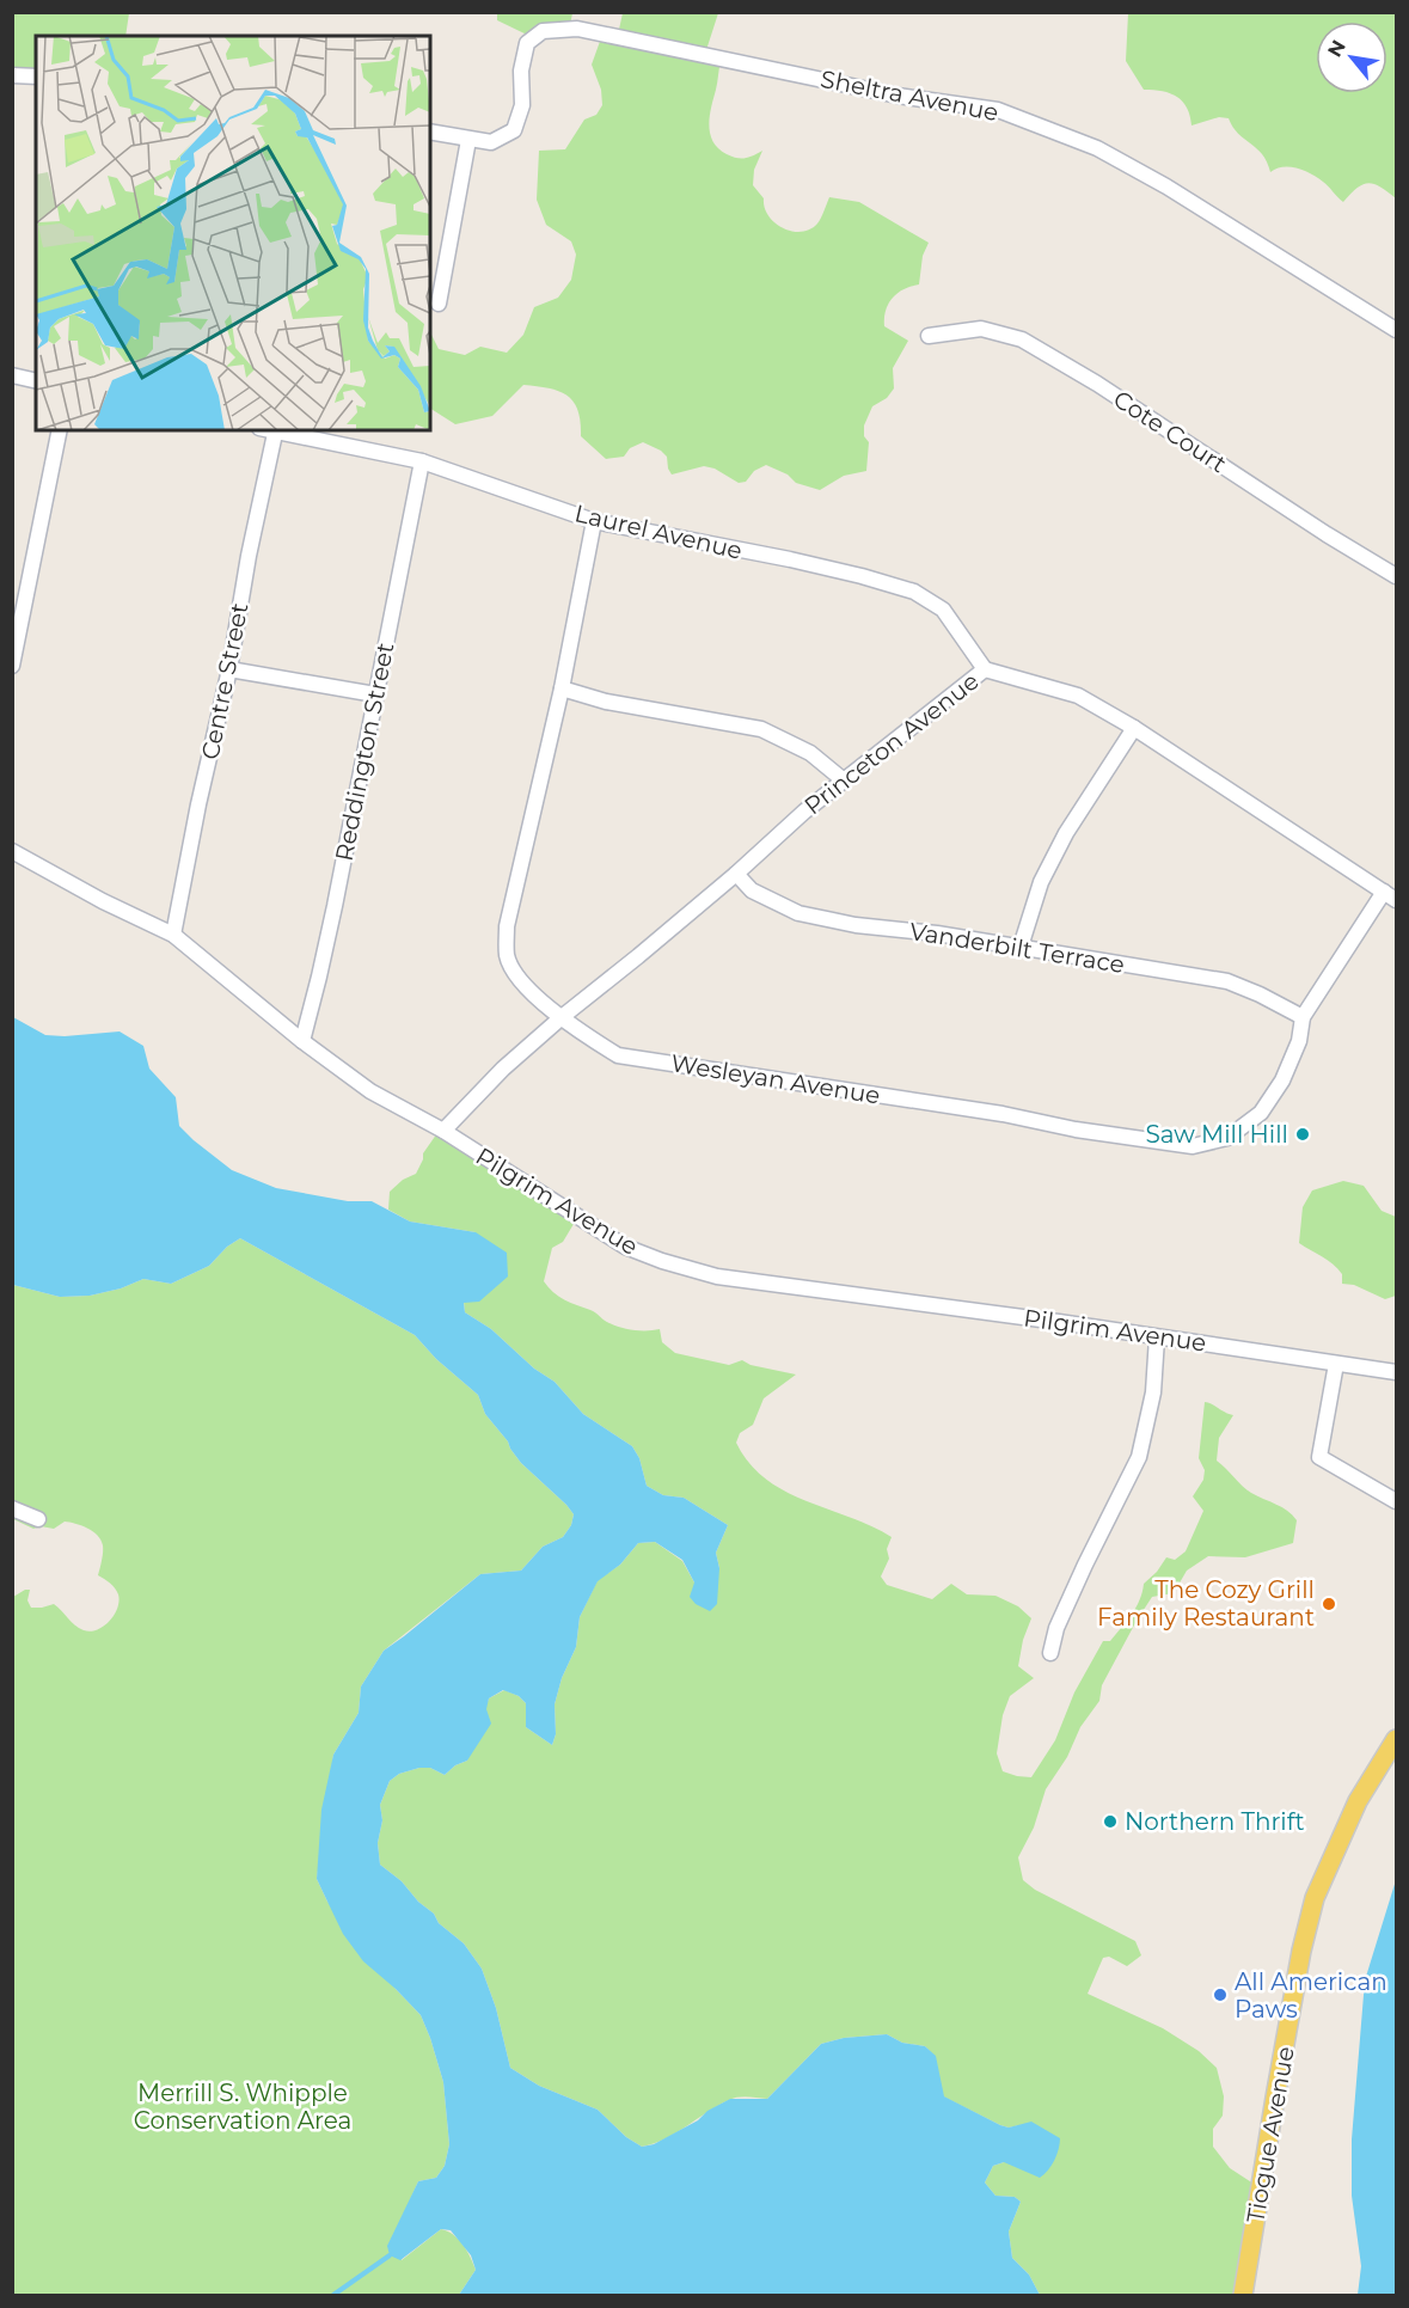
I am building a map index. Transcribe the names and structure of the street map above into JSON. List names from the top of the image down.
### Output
{
  "streets": {
    "main road": ["Tiogue Avenue"],
    "street": [
      "Sheltra Avenue",
      "Cote Court",
      "Laurel Avenue",
      "Centre Street",
      "Princeton Avenue",
      "Reddington Street",
      "Vanderbilt Terrace",
      "Wesleyan Avenue",
      "Pilgrim Avenue"
    ]
  },
  "crossings": [
    ["Laurel Avenue", "Centre Street"],
    ["Laurel Avenue", "Princeton Avenue"],
    ["Laurel Avenue", "Reddington Street"],
    ["Laurel Avenue", "Wesleyan Avenue"],
    ["Centre Street", "Pilgrim Avenue"],
    ["Princeton Avenue", "Vanderbilt Terrace"],
    ["Princeton Avenue", "Wesleyan Avenue"],
    ["Princeton Avenue", "Pilgrim Avenue"],
    ["Reddington Street", "Pilgrim Avenue"],
    ["Vanderbilt Terrace", "Wesleyan Avenue"]
  ],
  "parks": ["Merrill S. Whipple Conservation Area"],
  "places": [
    "Saw Mill Hill",
    "The Cozy Grill Family Restaurant",
    "Northern Thrift",
    "All American Paws"
  ],
  "north": "top left"
}
